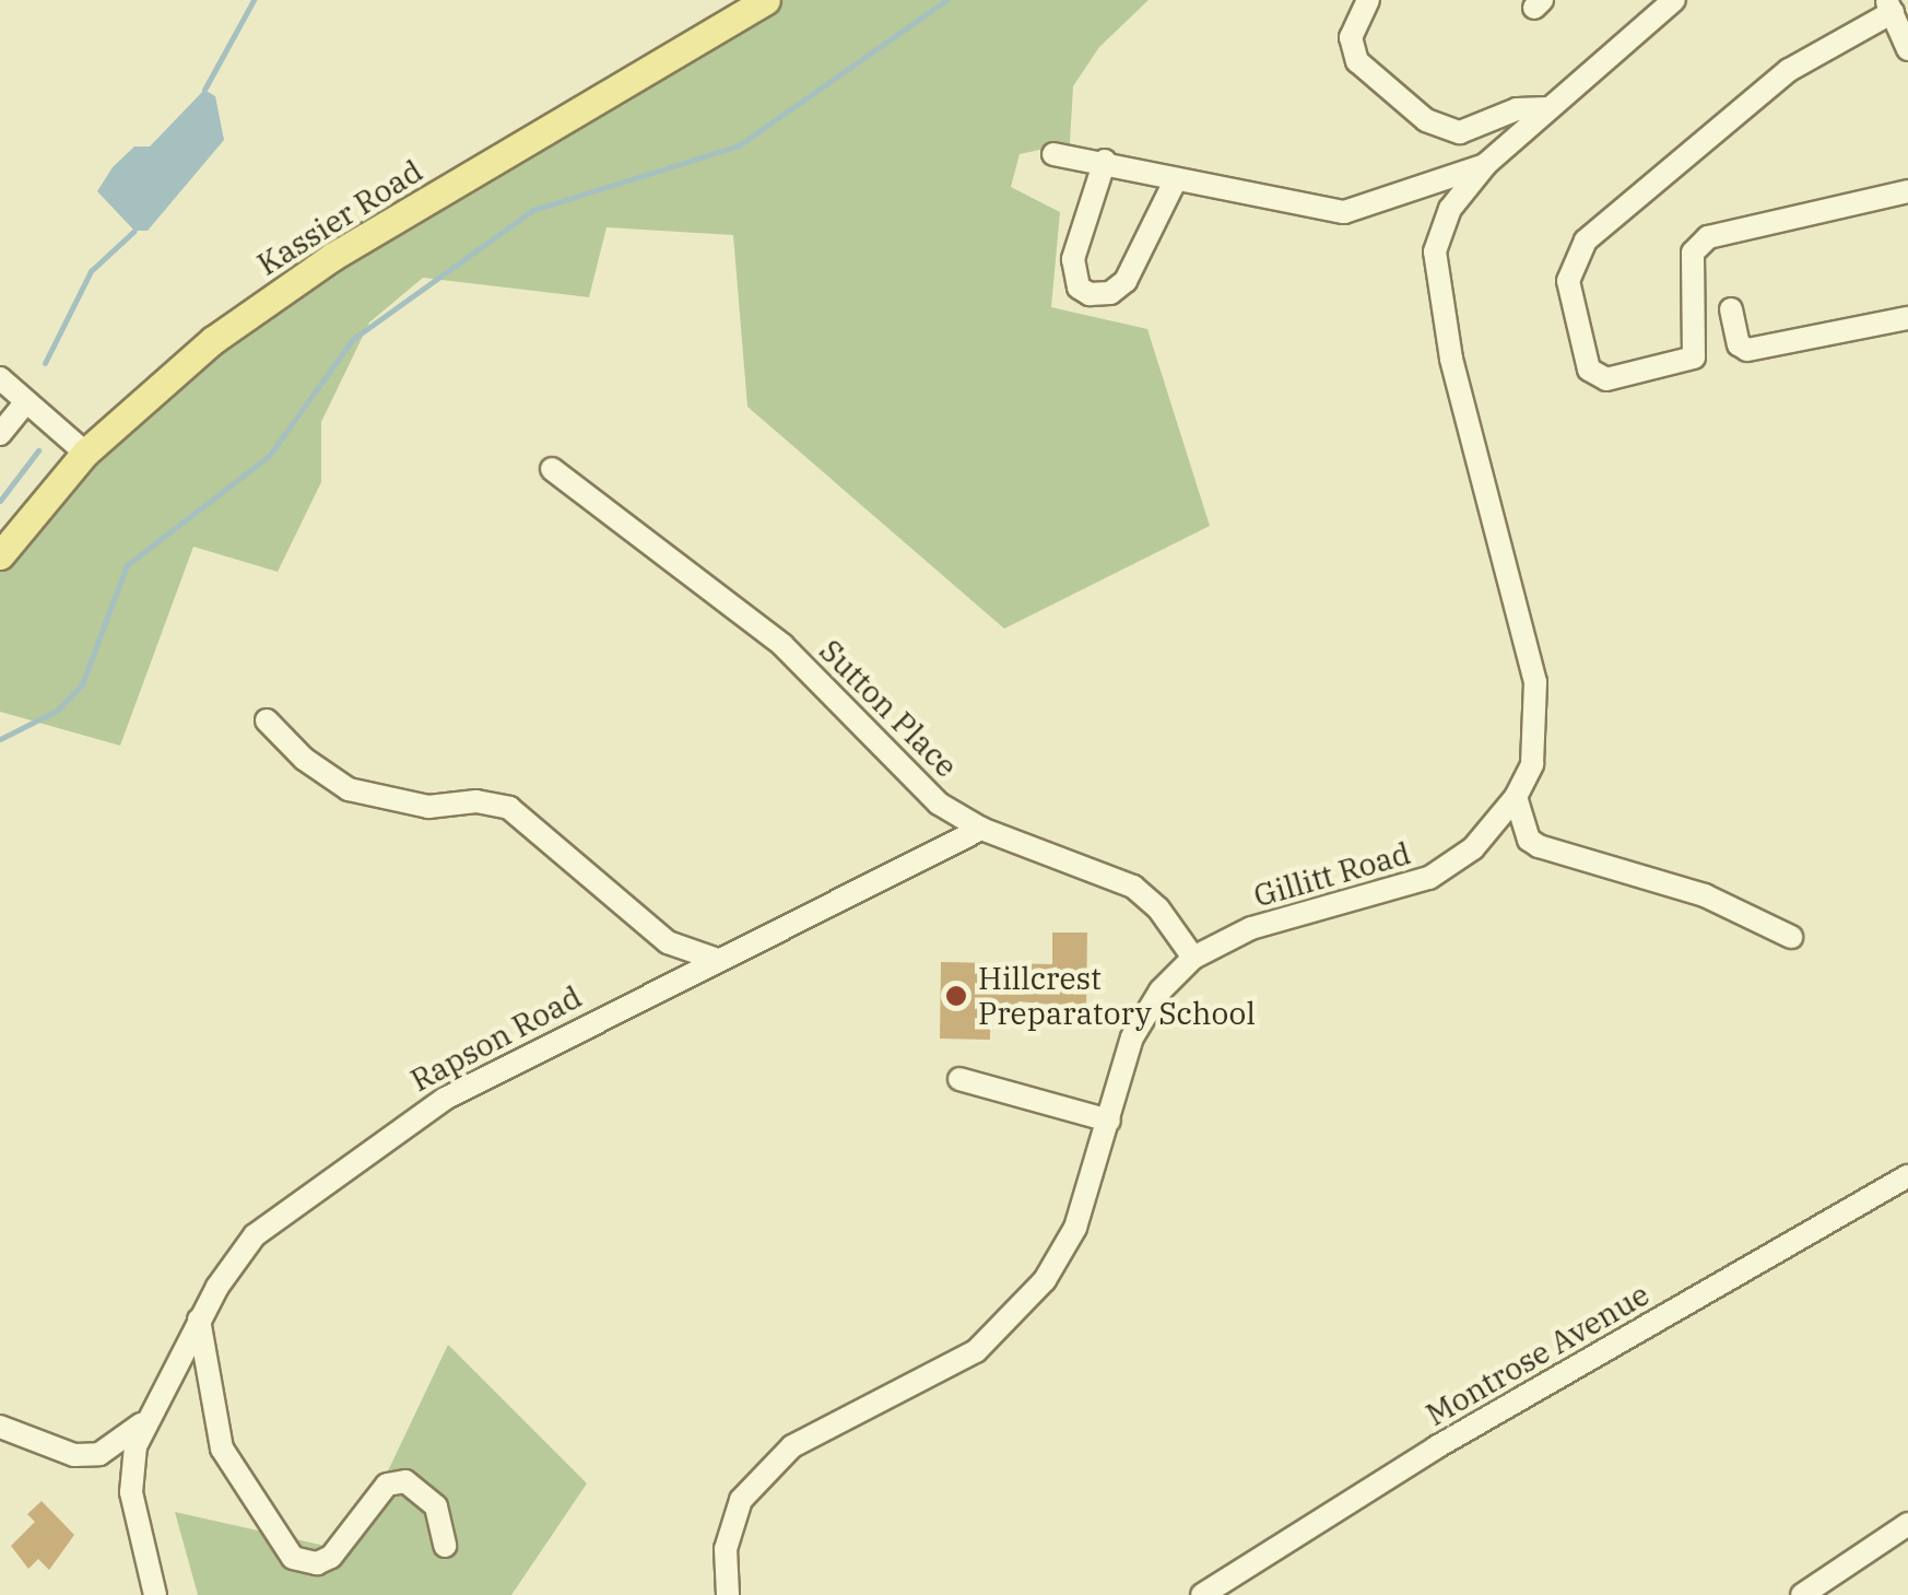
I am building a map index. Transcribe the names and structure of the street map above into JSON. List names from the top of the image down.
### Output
{
  "streets": {
    "main road": ["Kassier Road"],
    "street": [
      "Sutton Place",
      "Gillitt Road",
      "Rapson Road",
      "Montrose Avenue"
    ]
  },
  "crossings": [
    ["Sutton Place", "Gillitt Road"],
    ["Sutton Place", "Rapson Road"]
  ],
  "places": ["Hillcrest Preparatory School"]
}
